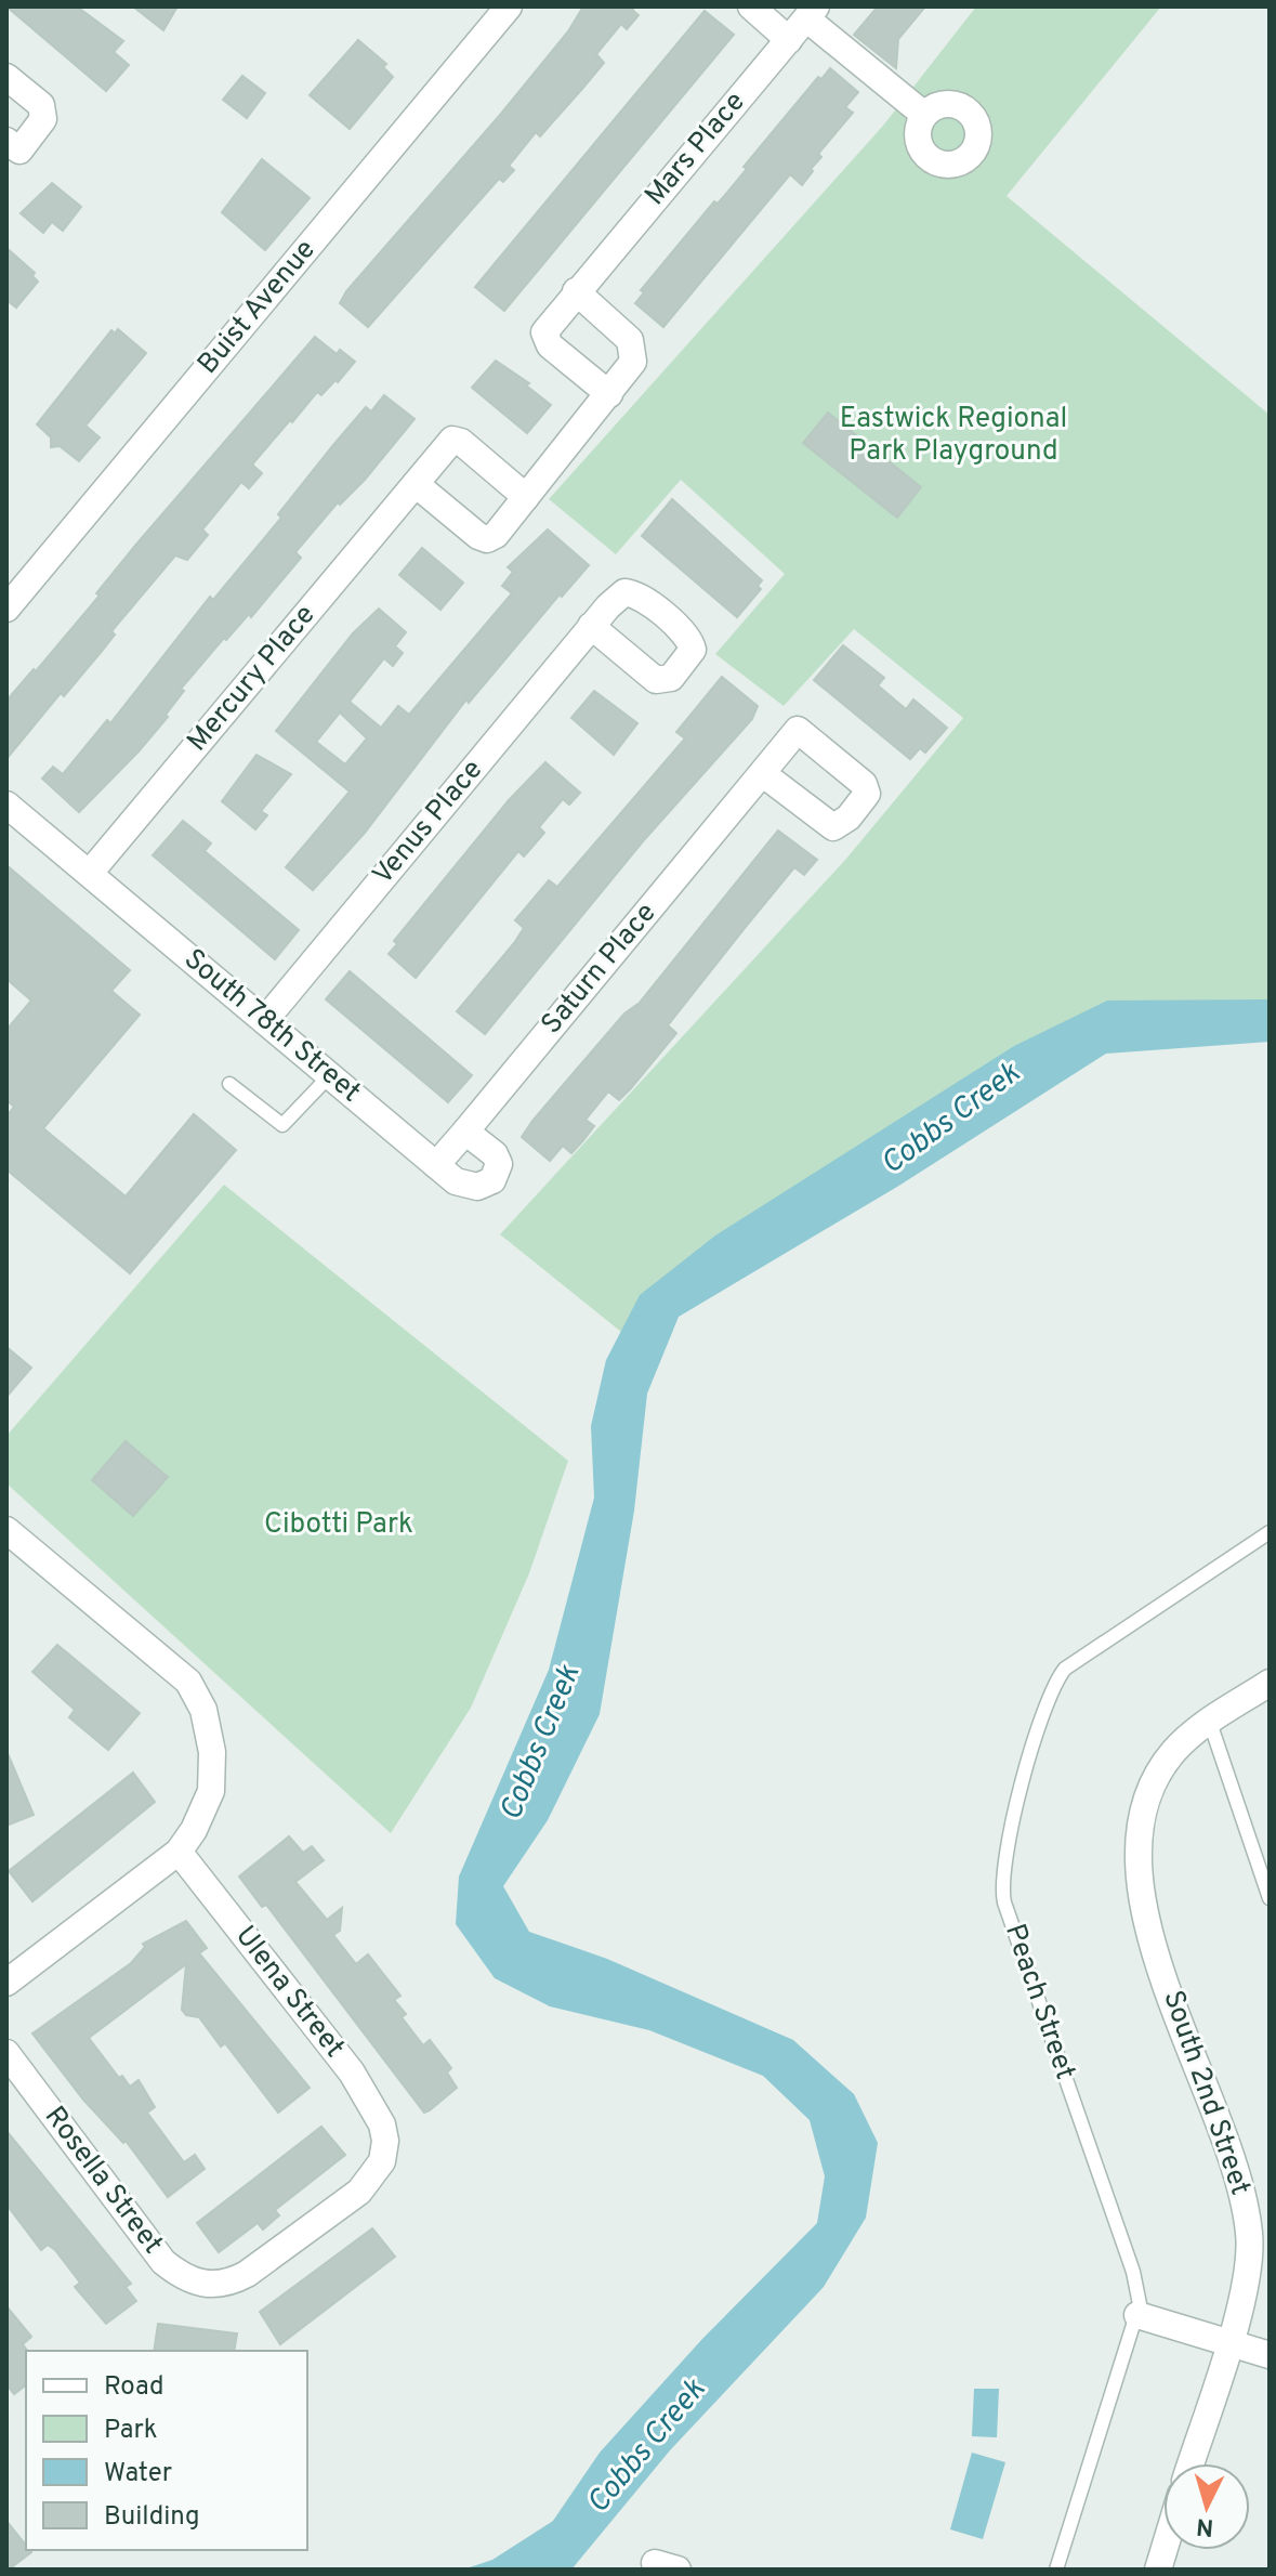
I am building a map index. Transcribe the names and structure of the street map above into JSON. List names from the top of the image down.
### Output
{
  "streets": {
    "street": [
      "Mars Place",
      "Buist Avenue",
      "Mercury Place",
      "Venus Place",
      "Saturn Place",
      "South 78th Street",
      "Ulena Street",
      "South 2nd Street",
      "Rosella Street"
    ],
    "lane": ["Peach Street"]
  },
  "crossings": [
    ["Mercury Place", "South 78th Street"],
    ["Venus Place", "South 78th Street"],
    ["Saturn Place", "South 78th Street"],
    ["Ulena Street", "Rosella Street"]
  ],
  "water": ["Cobbs Creek"],
  "parks": ["Eastwick Regional Park Playground", "Cibotti Park"],
  "legend": [
    "Road",
    "Park",
    "Water",
    "Building"
  ],
  "north": "bottom"
}
